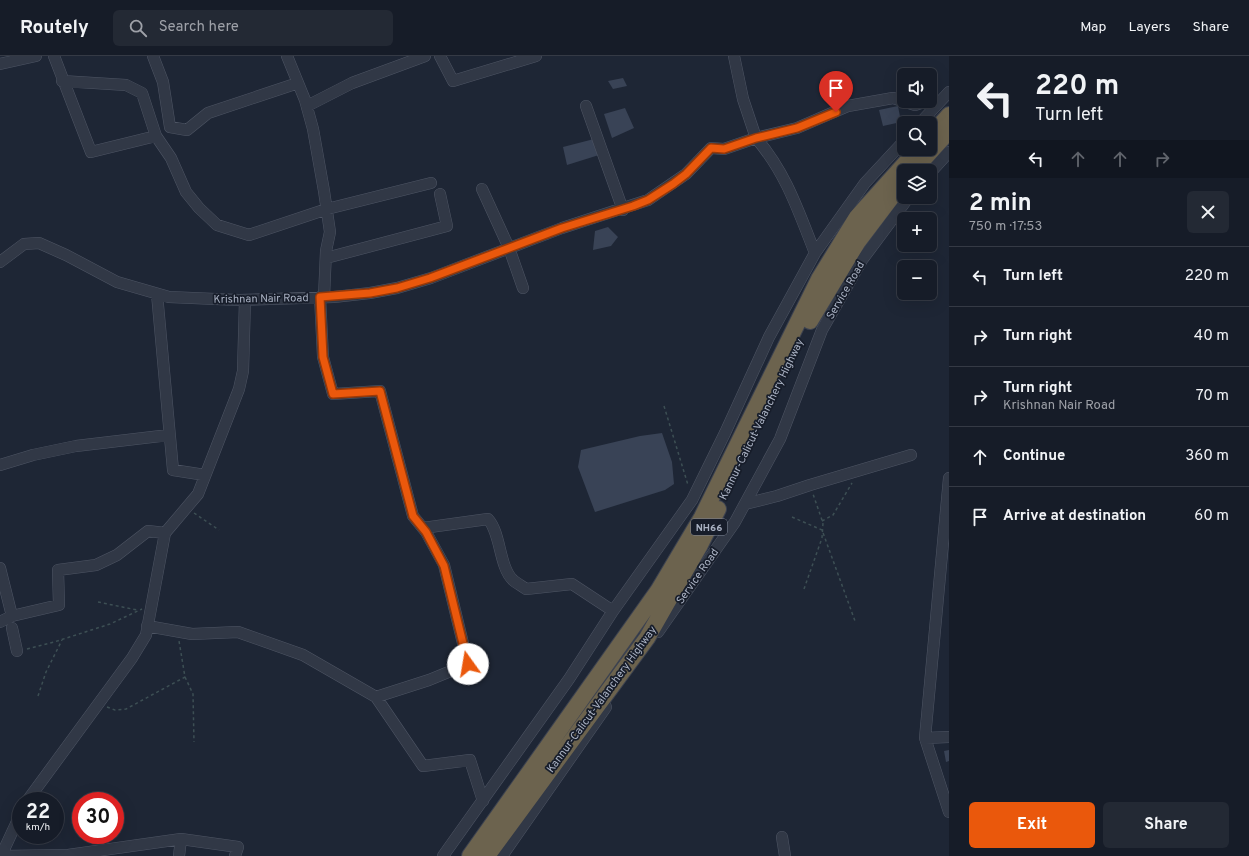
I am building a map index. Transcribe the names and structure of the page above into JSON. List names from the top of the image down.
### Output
{
  "streets": {
    "highway": ["Kannur-Calicut-Valanchery Highway", "NH66"],
    "street": ["Service Road", "Krishnan Nair Road"]
  },
  "page": {
    "header": "Routely",
    "search": "Search here",
    "nav": ["Map", "Layers", "Share"],
    "turn": ["220 m", "Turn left"],
    "map_buttons": ["+", "−"],
    "heading": ["2 min", "750 m · 17:53"],
    "list": [
      {
        "name": "Turn left",
        "value": "220 m"
      },
      {
        "name": "Turn right",
        "value": "40 m"
      },
      {
        "name": "Turn right",
        "note": "Krishnan Nair Road",
        "value": "70 m"
      },
      {
        "name": "Continue",
        "value": "360 m"
      },
      {
        "name": "Arrive at destination",
        "value": "60 m"
      }
    ],
    "speed": "22 km/h",
    "limit": "30",
    "buttons": ["Exit", "Share"]
  }
}
